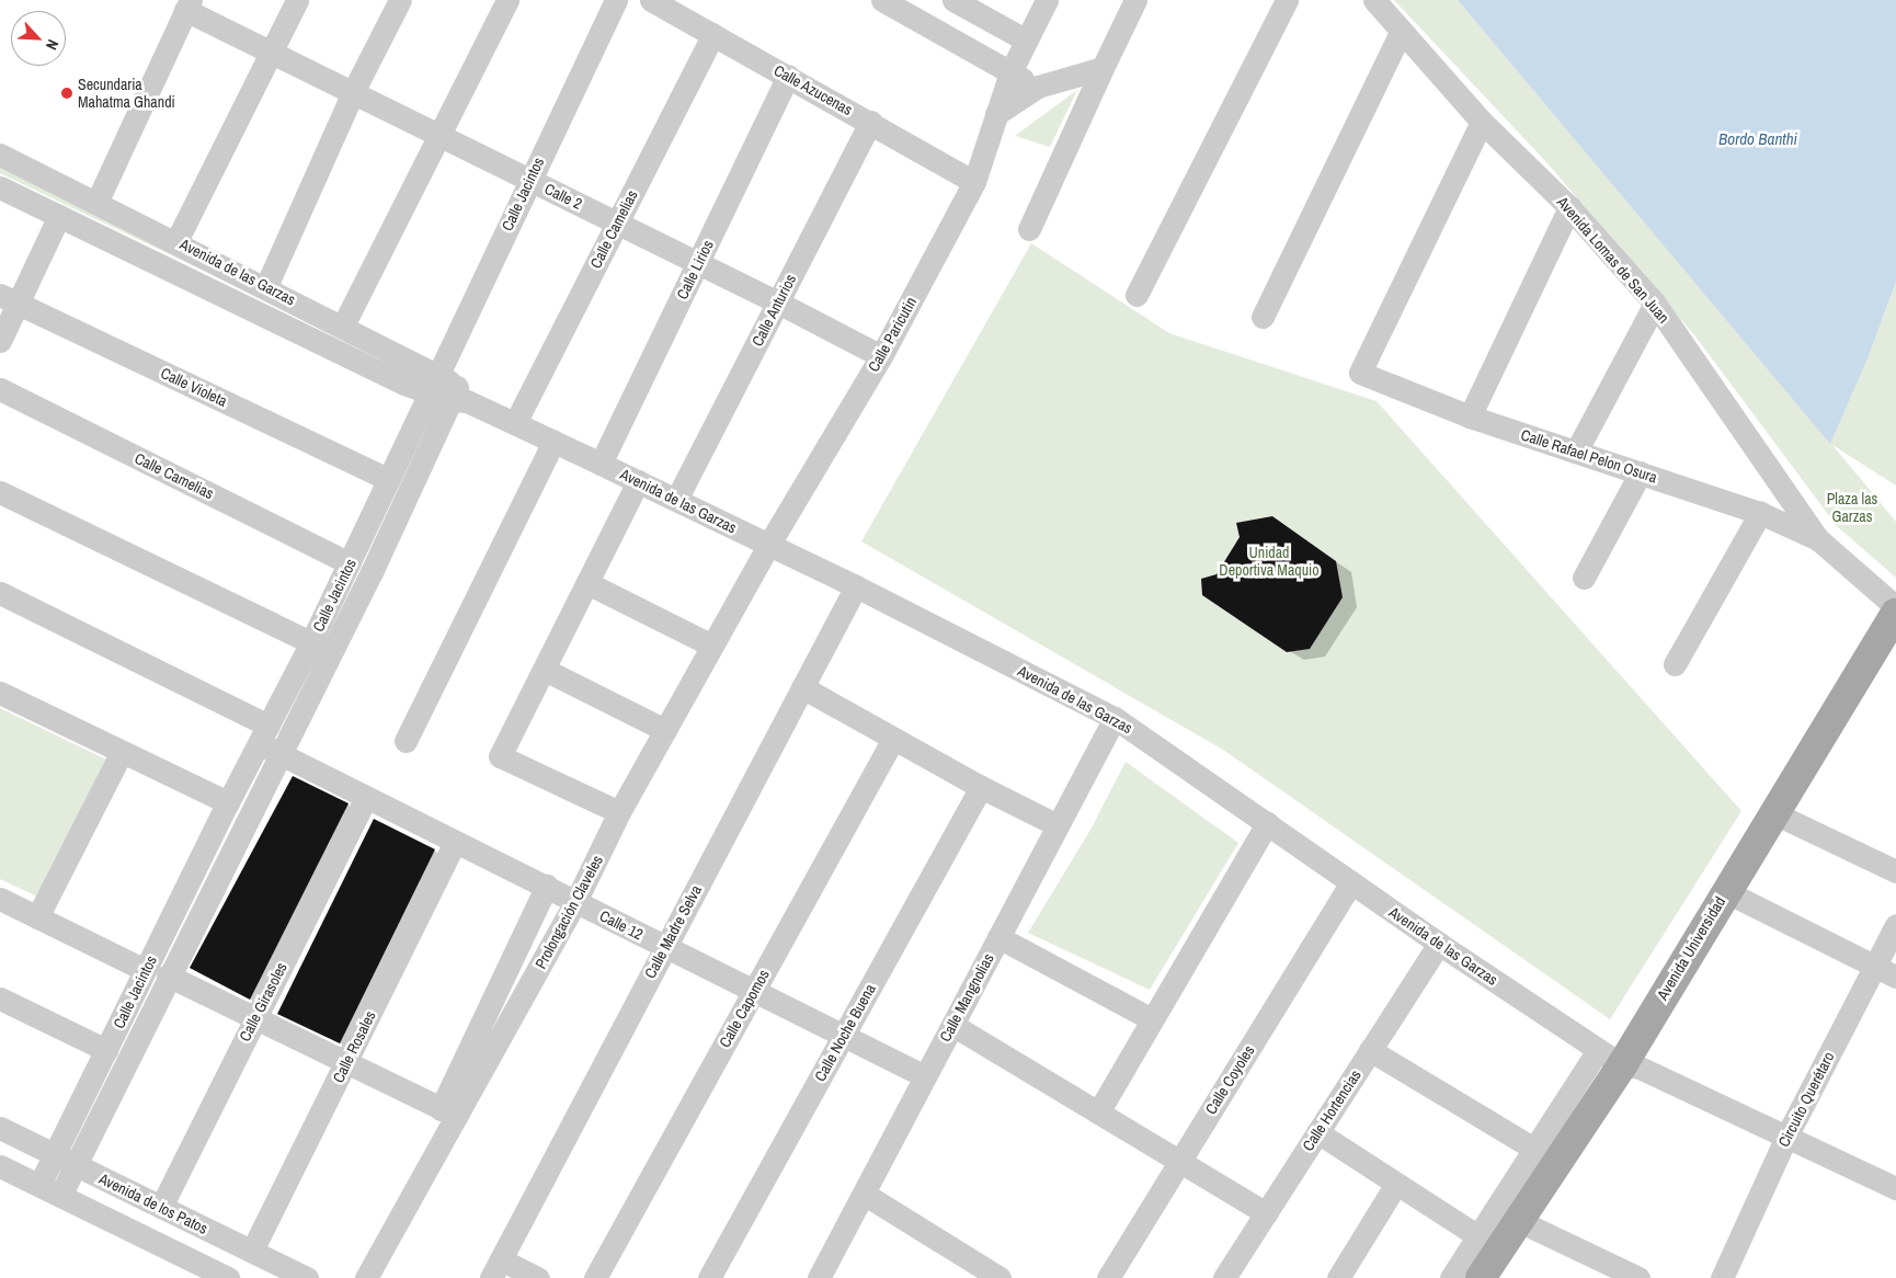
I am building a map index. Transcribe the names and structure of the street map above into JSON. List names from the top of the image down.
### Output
{
  "streets": {
    "main road": ["Avenida Universidad"],
    "street": [
      "Calle Azucenas",
      "Calle Jacintos",
      "Calle 2",
      "Calle Camelias",
      "Avenida Lomas de San Juan",
      "Calle Lirios",
      "Avenida de las Garzas",
      "Calle Anturios",
      "Calle Paricutin",
      "Calle Violeta",
      "Calle Rafael Pelon Osura",
      "Prolongación Claveles",
      "Calle 12",
      "Calle Madre Selva",
      "Calle Mangnolias",
      "Calle Girasoles",
      "Calle Capomos",
      "Calle Noche Buena",
      "Calle Rosales",
      "Calle Coyoles",
      "Circuito Querétaro",
      "Calle Hortencias",
      "Avenida de los Patos"
    ]
  },
  "crossings": [
    ["Calle Azucenas", "Calle Camelias"],
    ["Calle Azucenas", "Calle Lirios"],
    ["Calle Azucenas", "Calle Anturios"],
    ["Calle Azucenas", "Calle Paricutin"],
    ["Calle Jacintos", "Calle 2"],
    ["Calle Jacintos", "Calle Camelias"],
    ["Calle Jacintos", "Avenida de las Garzas"],
    ["Calle Jacintos", "Calle Violeta"],
    ["Calle Jacintos", "Calle 12"],
    ["Calle Jacintos", "Avenida de los Patos"],
    ["Calle 2", "Calle Camelias"],
    ["Calle 2", "Calle Lirios"],
    ["Calle 2", "Calle Anturios"],
    ["Calle 2", "Calle Paricutin"],
    ["Calle Camelias", "Avenida de las Garzas"],
    ["Avenida Lomas de San Juan", "Calle Rafael Pelon Osura"],
    ["Calle Lirios", "Avenida de las Garzas"],
    ["Avenida de las Garzas", "Calle Anturios"],
    ["Avenida de las Garzas", "Calle Paricutin"],
    ["Avenida de las Garzas", "Prolongación Claveles"],
    ["Avenida de las Garzas", "Calle Madre Selva"],
    ["Avenida de las Garzas", "Avenida Universidad"],
    ["Avenida de las Garzas", "Calle Mangnolias"],
    ["Avenida de las Garzas", "Calle Coyoles"],
    ["Avenida de las Garzas", "Circuito Querétaro"],
    ["Avenida de las Garzas", "Calle Hortencias"],
    ["Calle Paricutin", "Prolongación Claveles"],
    ["Prolongación Claveles", "Calle 12"],
    ["Calle 12", "Calle Madre Selva"],
    ["Calle 12", "Calle Mangnolias"],
    ["Calle 12", "Calle Girasoles"],
    ["Calle 12", "Calle Capomos"],
    ["Calle 12", "Calle Noche Buena"],
    ["Calle 12", "Calle Rosales"],
    ["Calle Girasoles", "Avenida de los Patos"],
    ["Calle Rosales", "Avenida de los Patos"]
  ],
  "water": ["Bordo Banthi"],
  "parks": ["Plaza las Garzas", "Unidad Deportiva Maquio"],
  "places": ["Secundaria Mahatma Ghandi"],
  "north": "bottom right"
}
